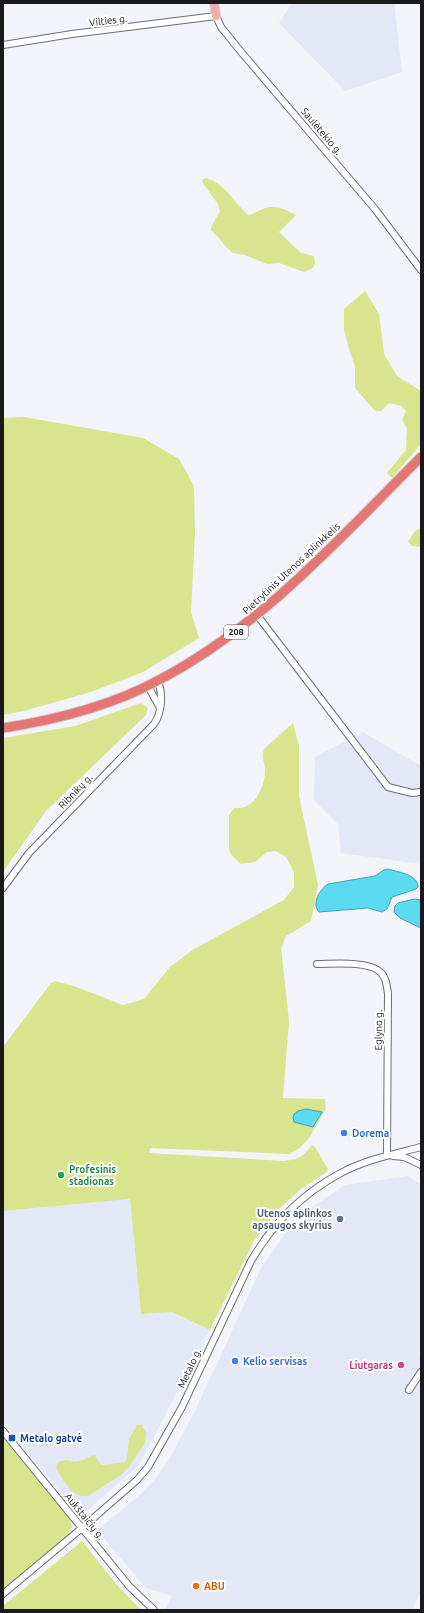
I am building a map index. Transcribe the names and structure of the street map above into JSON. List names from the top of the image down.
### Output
{
  "streets": {
    "highway": ["Pietrytinis Utenos aplinkkelis", "208"],
    "main road": ["Saulėtekio g."],
    "street": [
      "Vilties g.",
      "Ribnikų g.",
      "Eglyno g.",
      "Metalo g.",
      "Aukštaičių g."
    ]
  },
  "crossings": [
    ["Vilties g.", "Saulėtekio g."],
    ["Eglyno g.", "Metalo g."],
    ["Metalo g.", "Aukštaičių g."]
  ],
  "places": {
    "other": [
      "Dorema",
      "Profesinis stadionas",
      "Utenos aplinkos apsaugos skyrius",
      "Kelio servisas",
      "Liutgaras",
      "ABU"
    ],
    "transit": ["Metalo gatvė"]
  }
}
